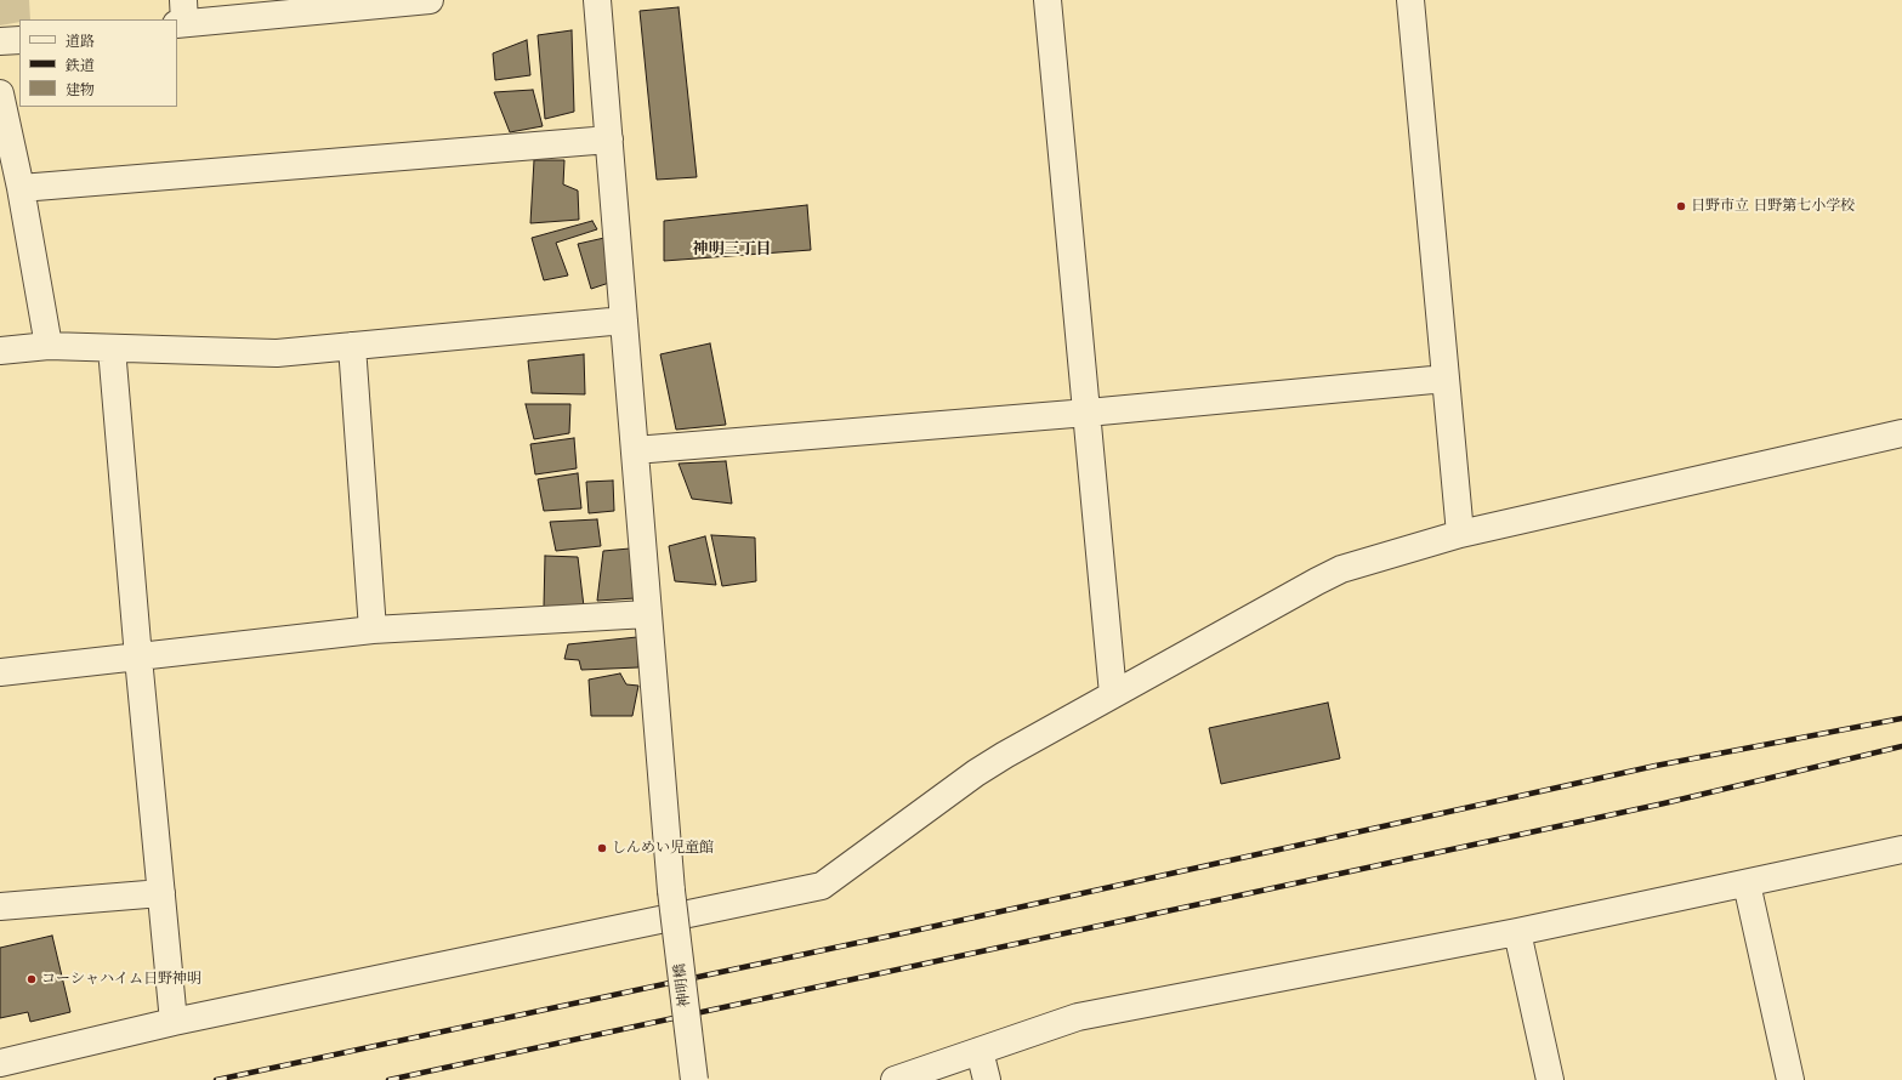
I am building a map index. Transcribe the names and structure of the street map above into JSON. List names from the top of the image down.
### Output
{
  "streets": {
    "street": ["神明橋"]
  },
  "districts": ["神明三丁目"],
  "places": ["日野市立 日野第七小学校", "しんめい児童館", "コーシャハイム日野神明"],
  "legend": ["道路", "鉄道", "建物"]
}
